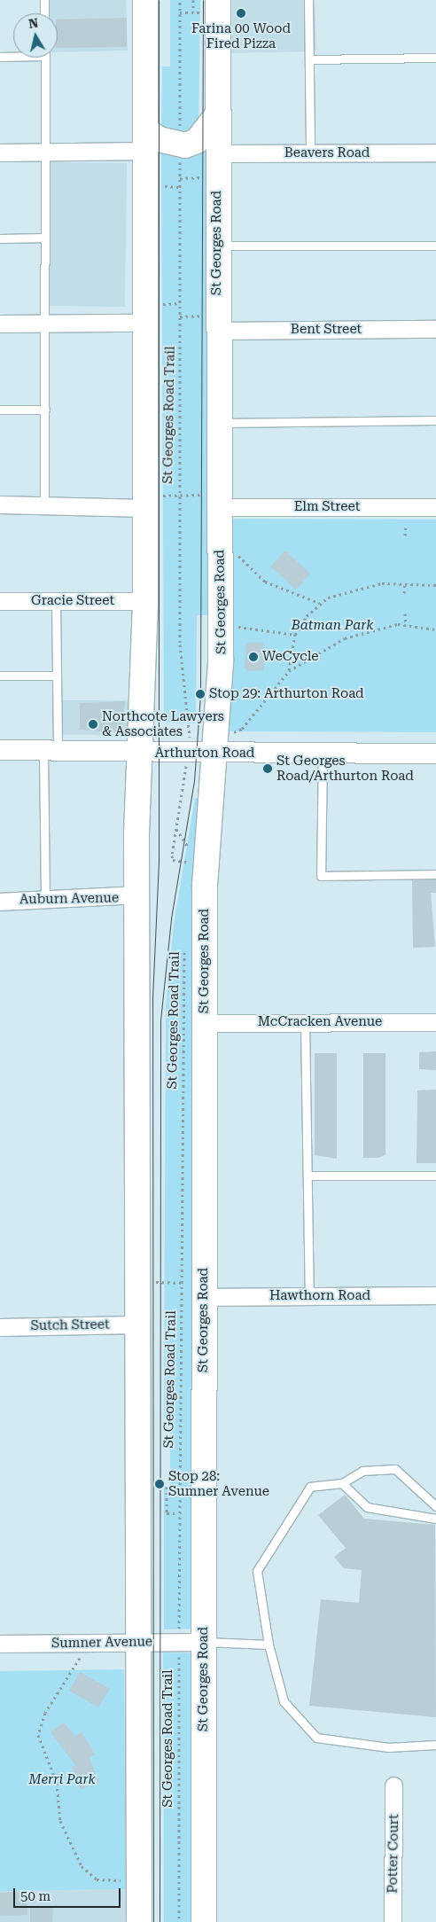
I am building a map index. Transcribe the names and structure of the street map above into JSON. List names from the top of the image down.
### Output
{
  "streets": {
    "highway": ["St Georges Road"],
    "street": [
      "Beavers Road",
      "Bent Street",
      "Elm Street",
      "Gracie Street",
      "Arthurton Road",
      "Auburn Avenue",
      "McCracken Avenue",
      "Hawthorn Road",
      "Sutch Street",
      "Sumner Avenue",
      "Potter Court"
    ],
    "path": ["St Georges Road Trail"]
  },
  "crossings": [
    ["Beavers Road", "St Georges Road"],
    ["St Georges Road", "Bent Street"],
    ["St Georges Road", "St Georges Road Trail"],
    ["St Georges Road", "Elm Street"],
    ["St Georges Road", "Arthurton Road"],
    ["St Georges Road", "McCracken Avenue"],
    ["St Georges Road", "Hawthorn Road"],
    ["St Georges Road", "Sumner Avenue"],
    ["St Georges Road Trail", "Arthurton Road"],
    ["St Georges Road Trail", "Hawthorn Road"],
    ["St Georges Road Trail", "Sumner Avenue"]
  ],
  "parks": ["Batman Park", "Merri Park"],
  "places": [
    "Farina 00 Wood Fired Pizza",
    "WeCycle",
    "Stop 29: Arthurton Road",
    "Northcote Lawyers & Associates",
    "St Georges Road/Arthurton Road",
    "Stop 28: Sumner Avenue"
  ],
  "scale_bar": "50 m",
  "north": "top"
}
